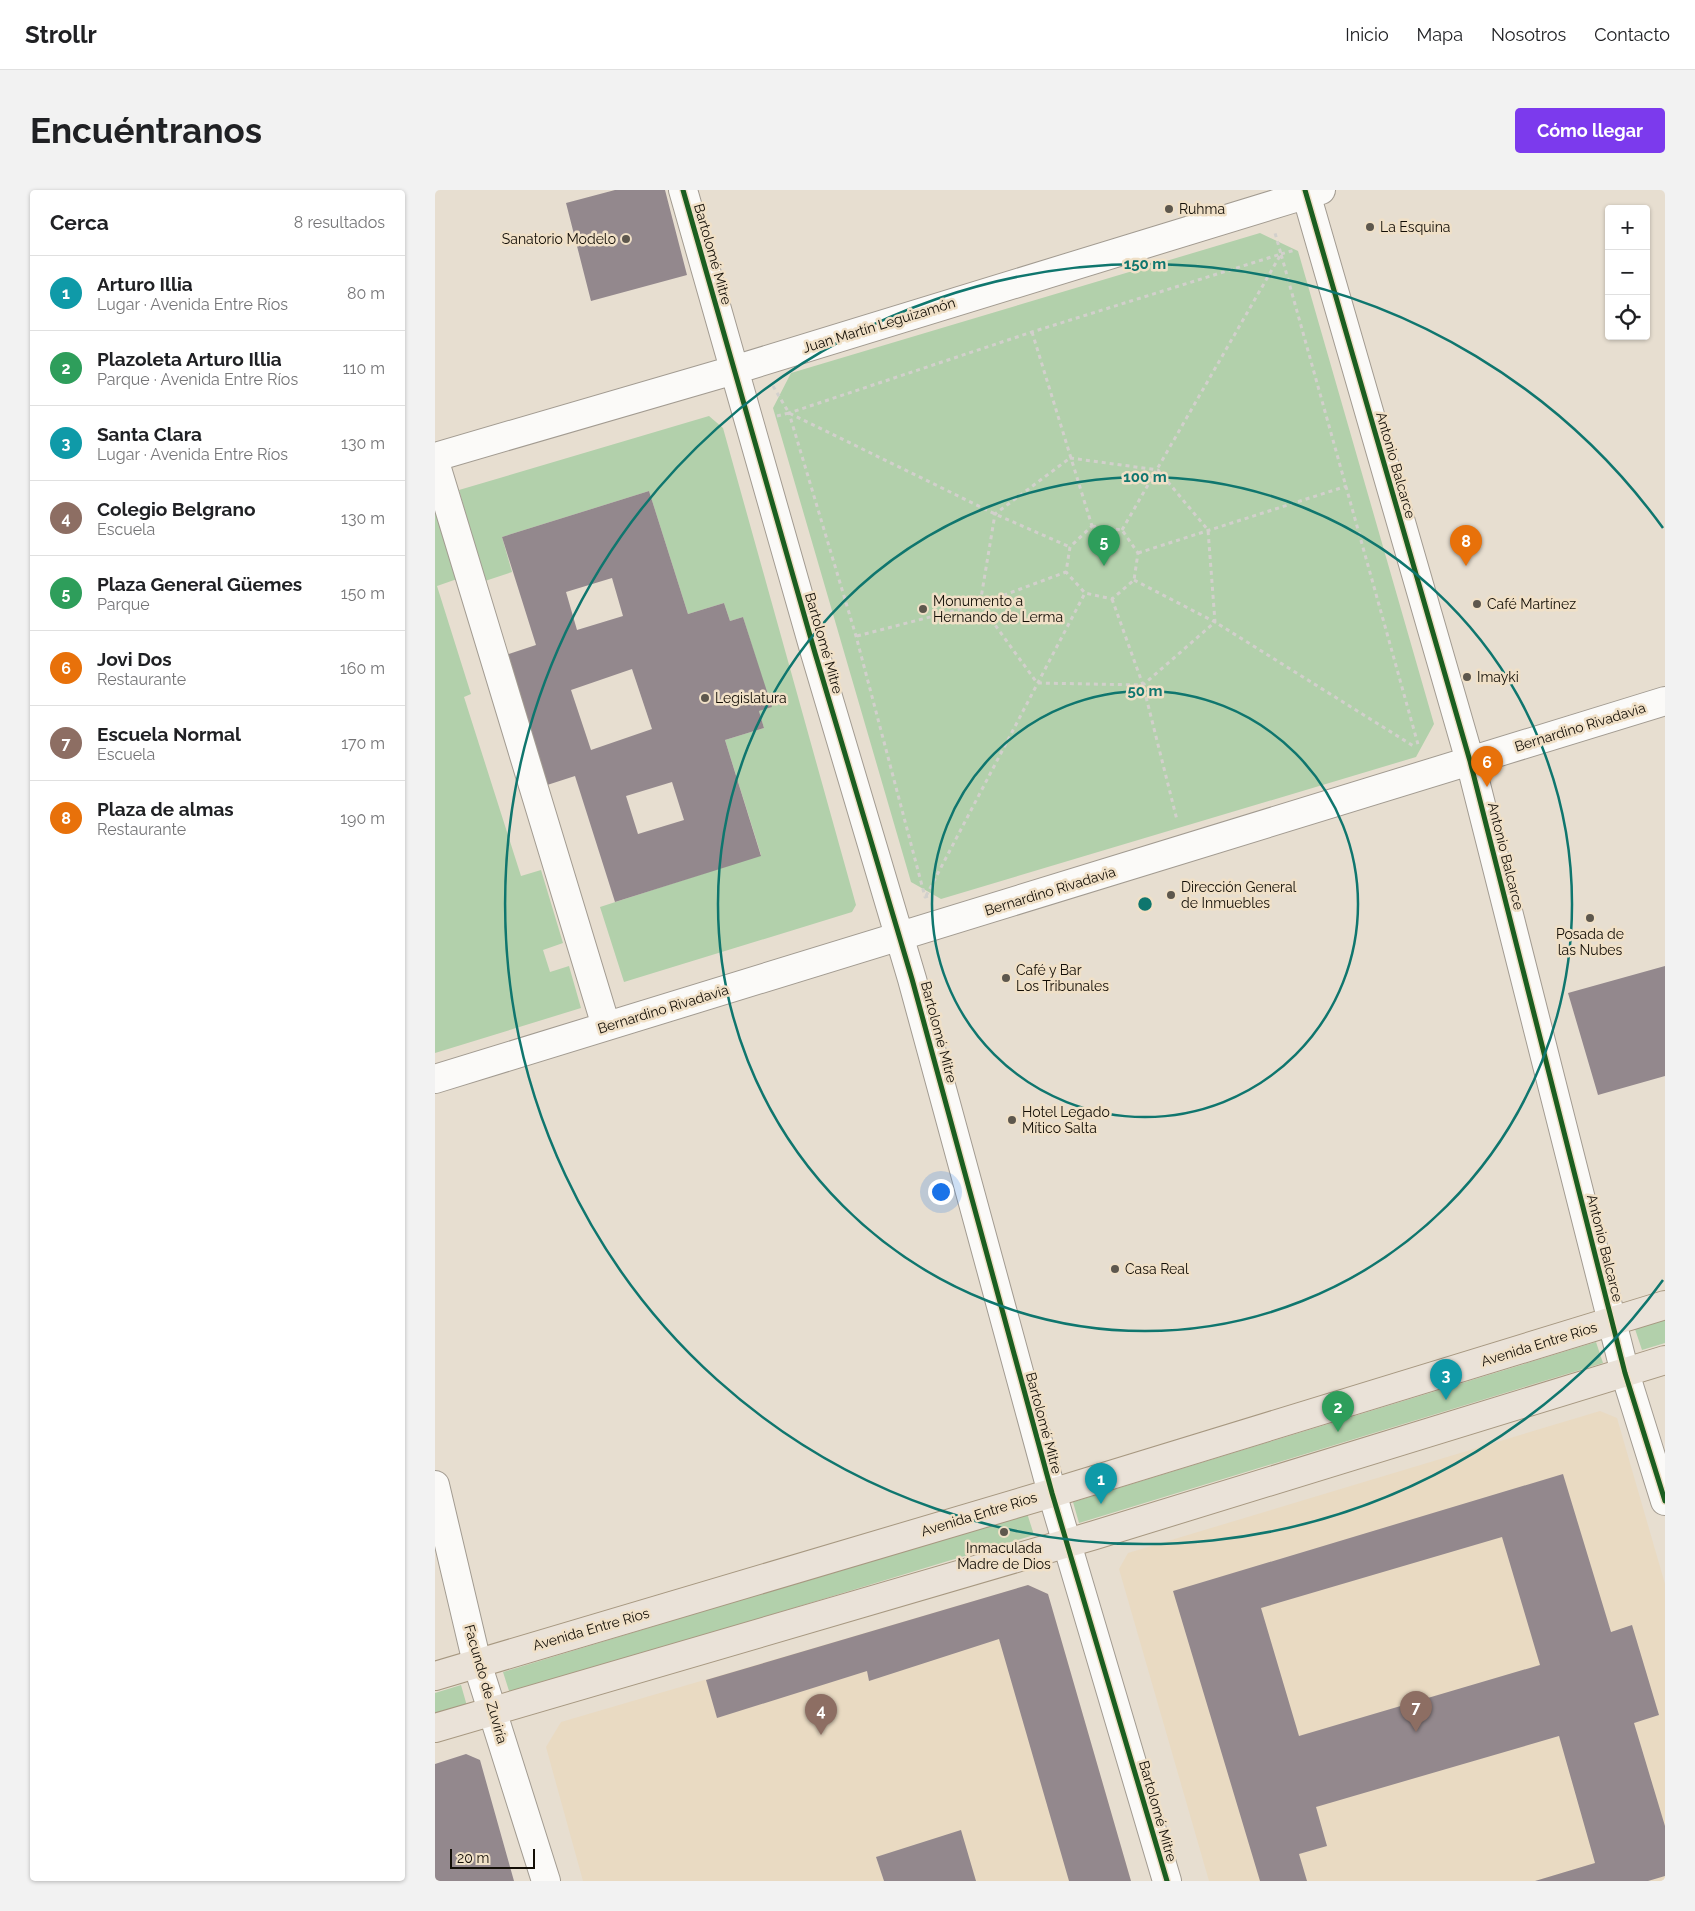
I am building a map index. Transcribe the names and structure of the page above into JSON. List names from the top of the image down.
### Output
{
  "streets": {
    "main road": ["Avenida Entre Ríos"],
    "street": [
      "Bartolomé Mitre",
      "Juan Martín Leguizamón",
      "Antonio Balcarce",
      "Bernardino Rivadavia",
      "Facundo de Zuviría"
    ]
  },
  "crossings": [
    ["Bartolomé Mitre", "Juan Martín Leguizamón"],
    ["Bartolomé Mitre", "Bernardino Rivadavia"],
    ["Bartolomé Mitre", "Avenida Entre Ríos"],
    ["Juan Martín Leguizamón", "Antonio Balcarce"],
    ["Antonio Balcarce", "Bernardino Rivadavia"],
    ["Antonio Balcarce", "Avenida Entre Ríos"],
    ["Avenida Entre Ríos", "Facundo de Zuviría"]
  ],
  "places": [
    "Ruhma",
    "La Esquina",
    "Sanatorio Modelo",
    "Café Martínez",
    "Monumento a Hernando de Lerma",
    "Imayki",
    "Legislatura",
    "Dirección General de Inmuebles",
    "Posada de las Nubes",
    "Café y Bar Los Tribunales",
    "Hotel Legado Mítico Salta",
    "Casa Real",
    "Inmaculada Madre de Dios"
  ],
  "scale_bar": "20 m",
  "page": {
    "header": "Strollr",
    "nav": [
      "Inicio",
      "Mapa",
      "Nosotros",
      "Contacto"
    ],
    "buttons": "Cómo llegar",
    "title": "Encuéntranos",
    "heading": ["Cerca", "8 resultados"],
    "map_buttons": ["+", "−"],
    "list": [
      {
        "mark": "1",
        "name": "Arturo Illia",
        "note": "Lugar · Avenida Entre Ríos",
        "value": "80 m"
      },
      {
        "mark": "2",
        "name": "Plazoleta Arturo Illia",
        "note": "Parque · Avenida Entre Ríos",
        "value": "110 m"
      },
      {
        "mark": "3",
        "name": "Santa Clara",
        "note": "Lugar · Avenida Entre Ríos",
        "value": "130 m"
      },
      {
        "mark": "4",
        "name": "Colegio Belgrano",
        "note": "Escuela",
        "value": "130 m"
      },
      {
        "mark": "5",
        "name": "Plaza General Güemes",
        "note": "Parque",
        "value": "150 m"
      },
      {
        "mark": "6",
        "name": "Jovi Dos",
        "note": "Restaurante",
        "value": "160 m"
      },
      {
        "mark": "7",
        "name": "Escuela Normal",
        "note": "Escuela",
        "value": "170 m"
      },
      {
        "mark": "8",
        "name": "Plaza de almas",
        "note": "Restaurante",
        "value": "190 m"
      }
    ],
    "pins": [
      "5",
      "8",
      "6",
      "3",
      "2",
      "1",
      "7",
      "4"
    ],
    "scale": "20 m"
  },
  "rings": ["150 m", "100 m", "50 m"]
}
